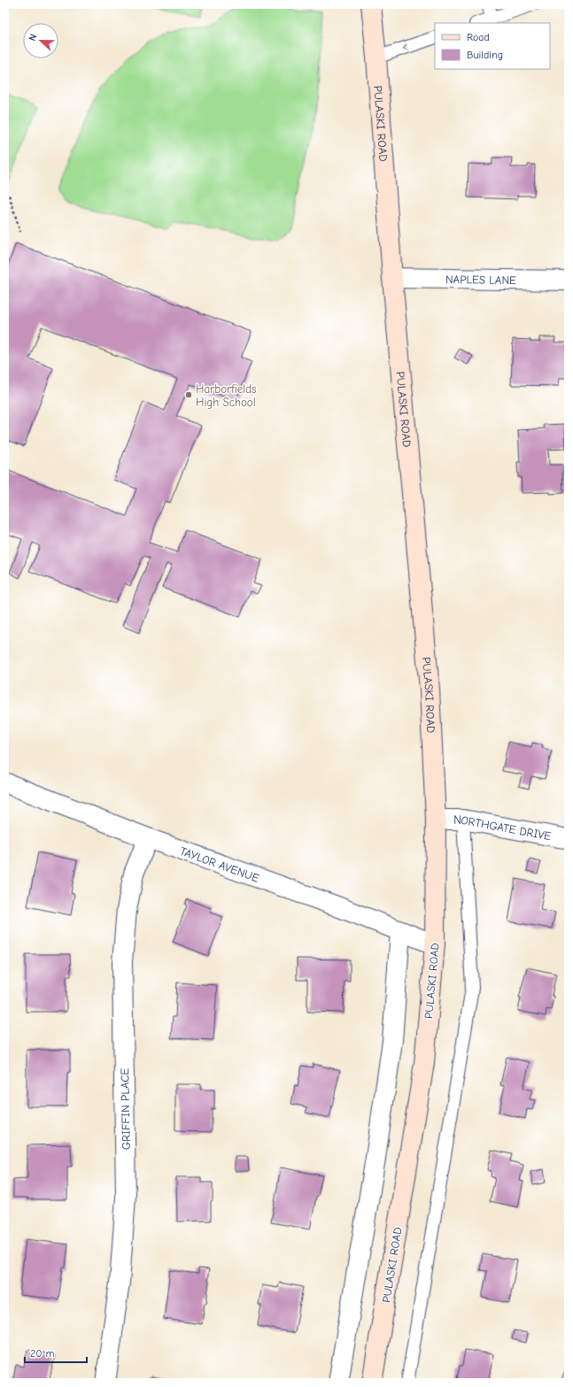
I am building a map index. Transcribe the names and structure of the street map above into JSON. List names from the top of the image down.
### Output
{
  "streets": {
    "main road": ["PULASKI ROAD"],
    "street": [
      "NAPLES LANE",
      "NORTHGATE DRIVE",
      "TAYLOR AVENUE",
      "GRIFFIN PLACE"
    ]
  },
  "crossings": [
    ["PULASKI ROAD", "NAPLES LANE"],
    ["PULASKI ROAD", "NORTHGATE DRIVE"],
    ["PULASKI ROAD", "TAYLOR AVENUE"],
    ["TAYLOR AVENUE", "GRIFFIN PLACE"]
  ],
  "places": ["Harborfields High School"],
  "legend": ["Road", "Building"],
  "scale_bar": "20 m",
  "north": "left"
}
